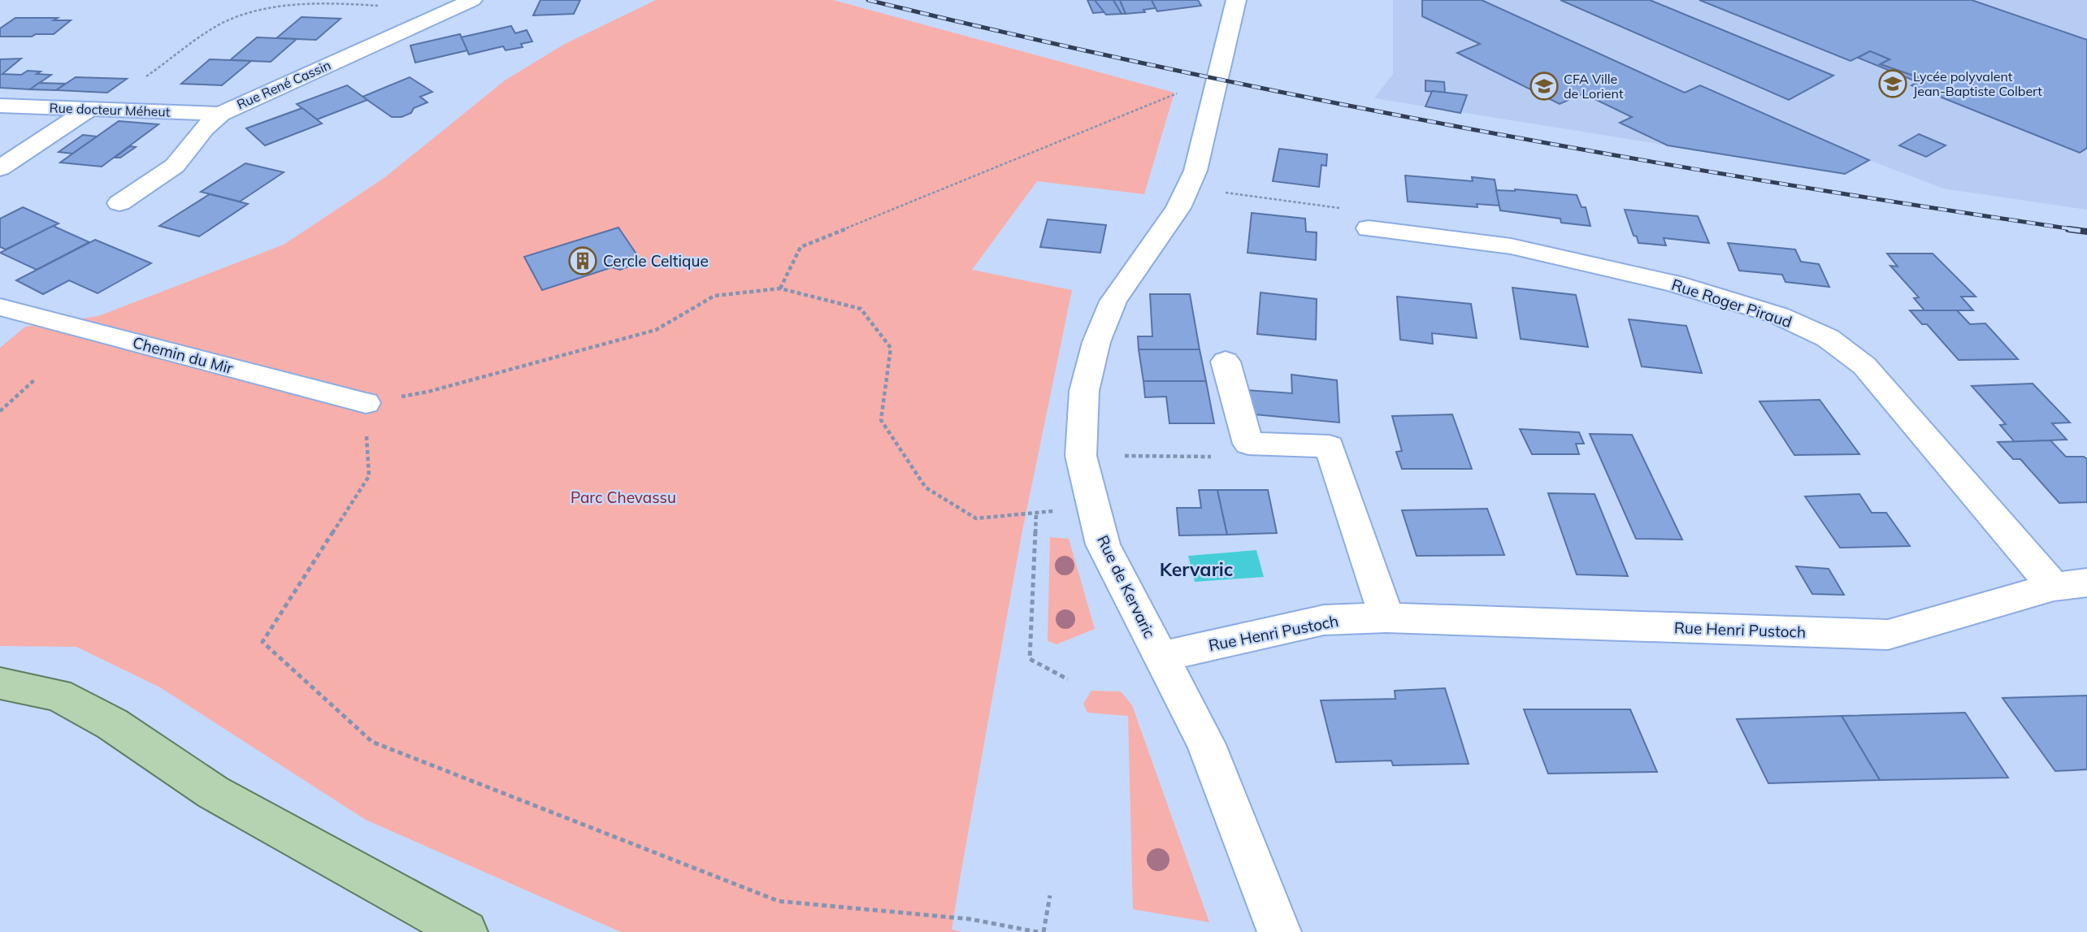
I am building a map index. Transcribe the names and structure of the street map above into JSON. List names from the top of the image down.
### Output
{
  "streets": {
    "street": [
      "Rue René Cassin",
      "Rue docteur Méheut",
      "Rue Roger Piraud",
      "Chemin du Mir",
      "Rue de Kervaric",
      "Rue Henri Pustoch"
    ]
  },
  "crossings": [
    ["Rue René Cassin", "Rue docteur Méheut"],
    ["Rue Roger Piraud", "Rue Henri Pustoch"],
    ["Rue de Kervaric", "Rue Henri Pustoch"]
  ],
  "districts": ["Kervaric"],
  "parks": ["Parc Chevassu"],
  "places": {
    "school or university": ["Lycée polyvalent Jean-Baptiste Colbert", "CFA Ville de Lorient"],
    "building": ["Cercle Celtique"]
  }
}
